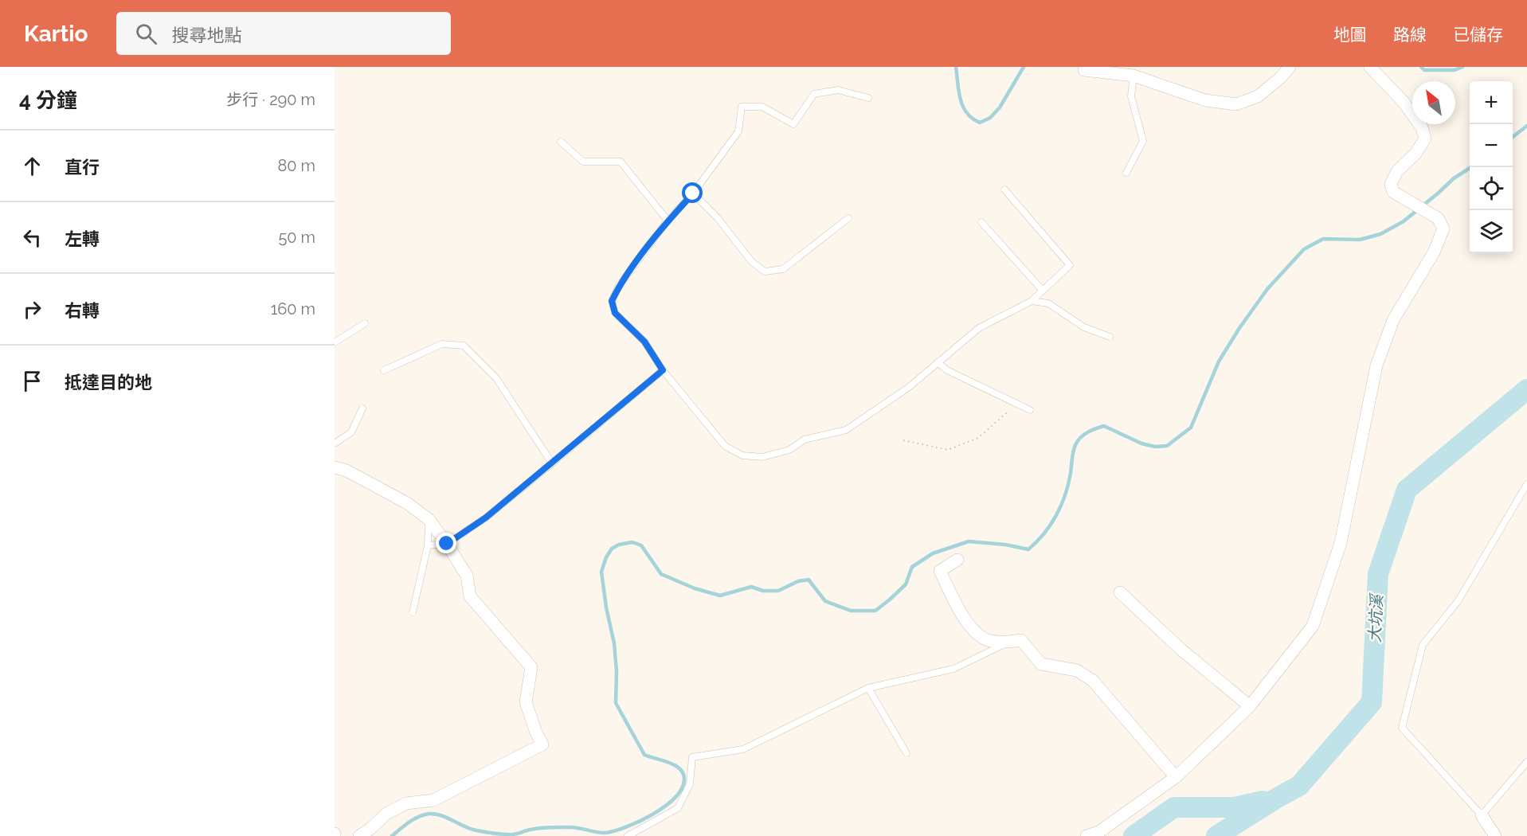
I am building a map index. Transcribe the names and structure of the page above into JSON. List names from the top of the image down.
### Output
{
  "water": ["大坑溪"],
  "north": "top left",
  "page": {
    "header": "Kartio",
    "search": "搜尋地點",
    "nav": ["地圖", "路線", "已儲存"],
    "heading": ["4 分鐘", "步行 · 290 m"],
    "map_buttons": ["+", "−"],
    "list": [
      ["直行", "80 m"],
      ["左轉", "50 m"],
      ["右轉", "160 m"],
      "抵達目的地"
    ]
  }
}
